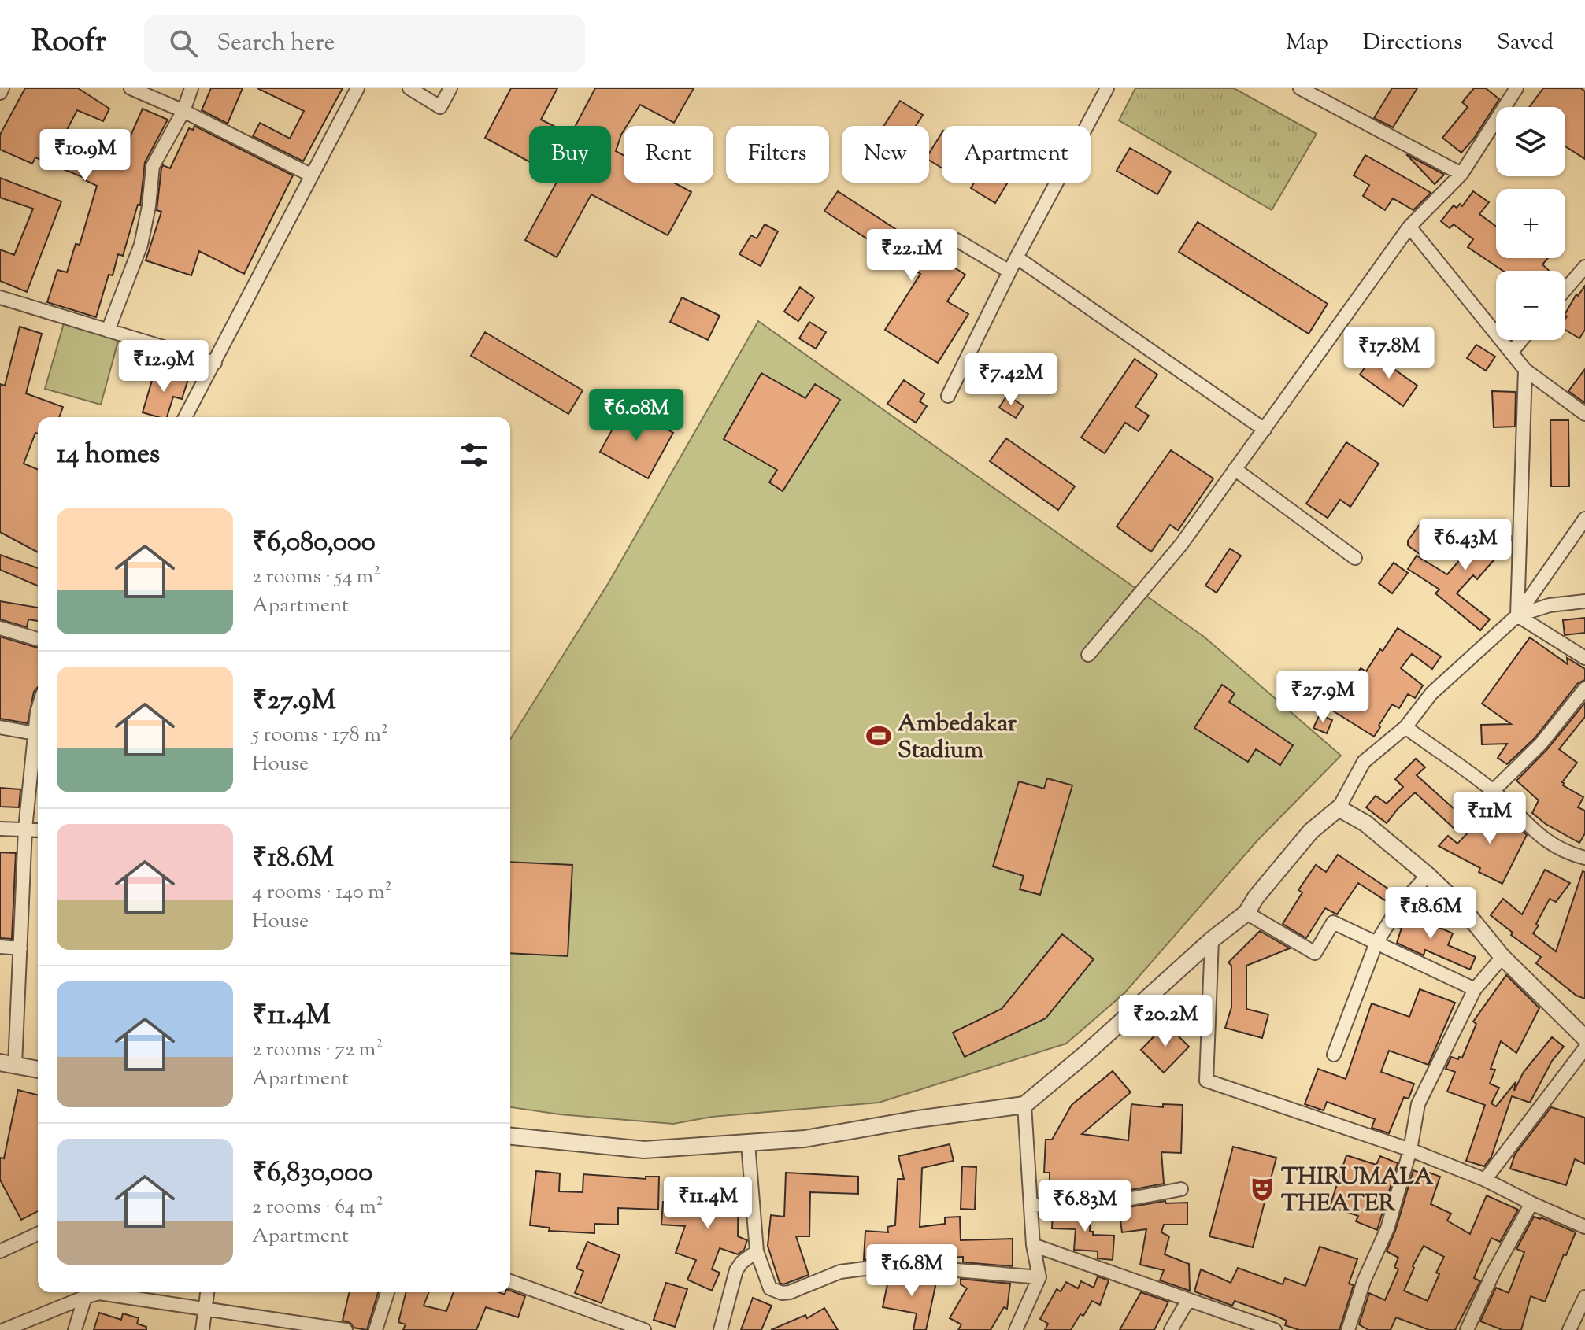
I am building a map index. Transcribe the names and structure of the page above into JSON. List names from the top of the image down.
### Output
{
  "places": {
    "sports": ["Ambedakar Stadium"],
    "theatre": ["THIRUMALA THEATER"]
  },
  "page": {
    "header": "Roofr",
    "search": "Search here",
    "nav": ["Map", "Directions", "Saved"],
    "map_buttons": ["+", "−"],
    "chip": [
      "Buy",
      "Rent",
      "Filters",
      "New",
      "Apartment"
    ],
    "price": [
      "₹10.9M",
      "₹22.1M",
      "₹17.8M",
      "₹12.9M",
      "₹7.42M",
      "₹6.08M",
      "₹6.43M",
      "₹27.9M",
      "₹11M",
      "₹18.6M",
      "₹20.2M",
      "₹11.4M",
      "₹6.83M",
      "₹16.8M"
    ],
    "heading": "14 homes",
    "list": [
      {
        "name": "₹6,080,000",
        "note": "2 rooms · 54 m² · Apartment"
      },
      {
        "name": "₹27.9M",
        "note": "5 rooms · 178 m² · House"
      },
      {
        "name": "₹18.6M",
        "note": "4 rooms · 140 m² · House"
      },
      {
        "name": "₹11.4M",
        "note": "2 rooms · 72 m² · Apartment"
      },
      {
        "name": "₹6,830,000",
        "note": "2 rooms · 64 m² · Apartment"
      }
    ]
  }
}
